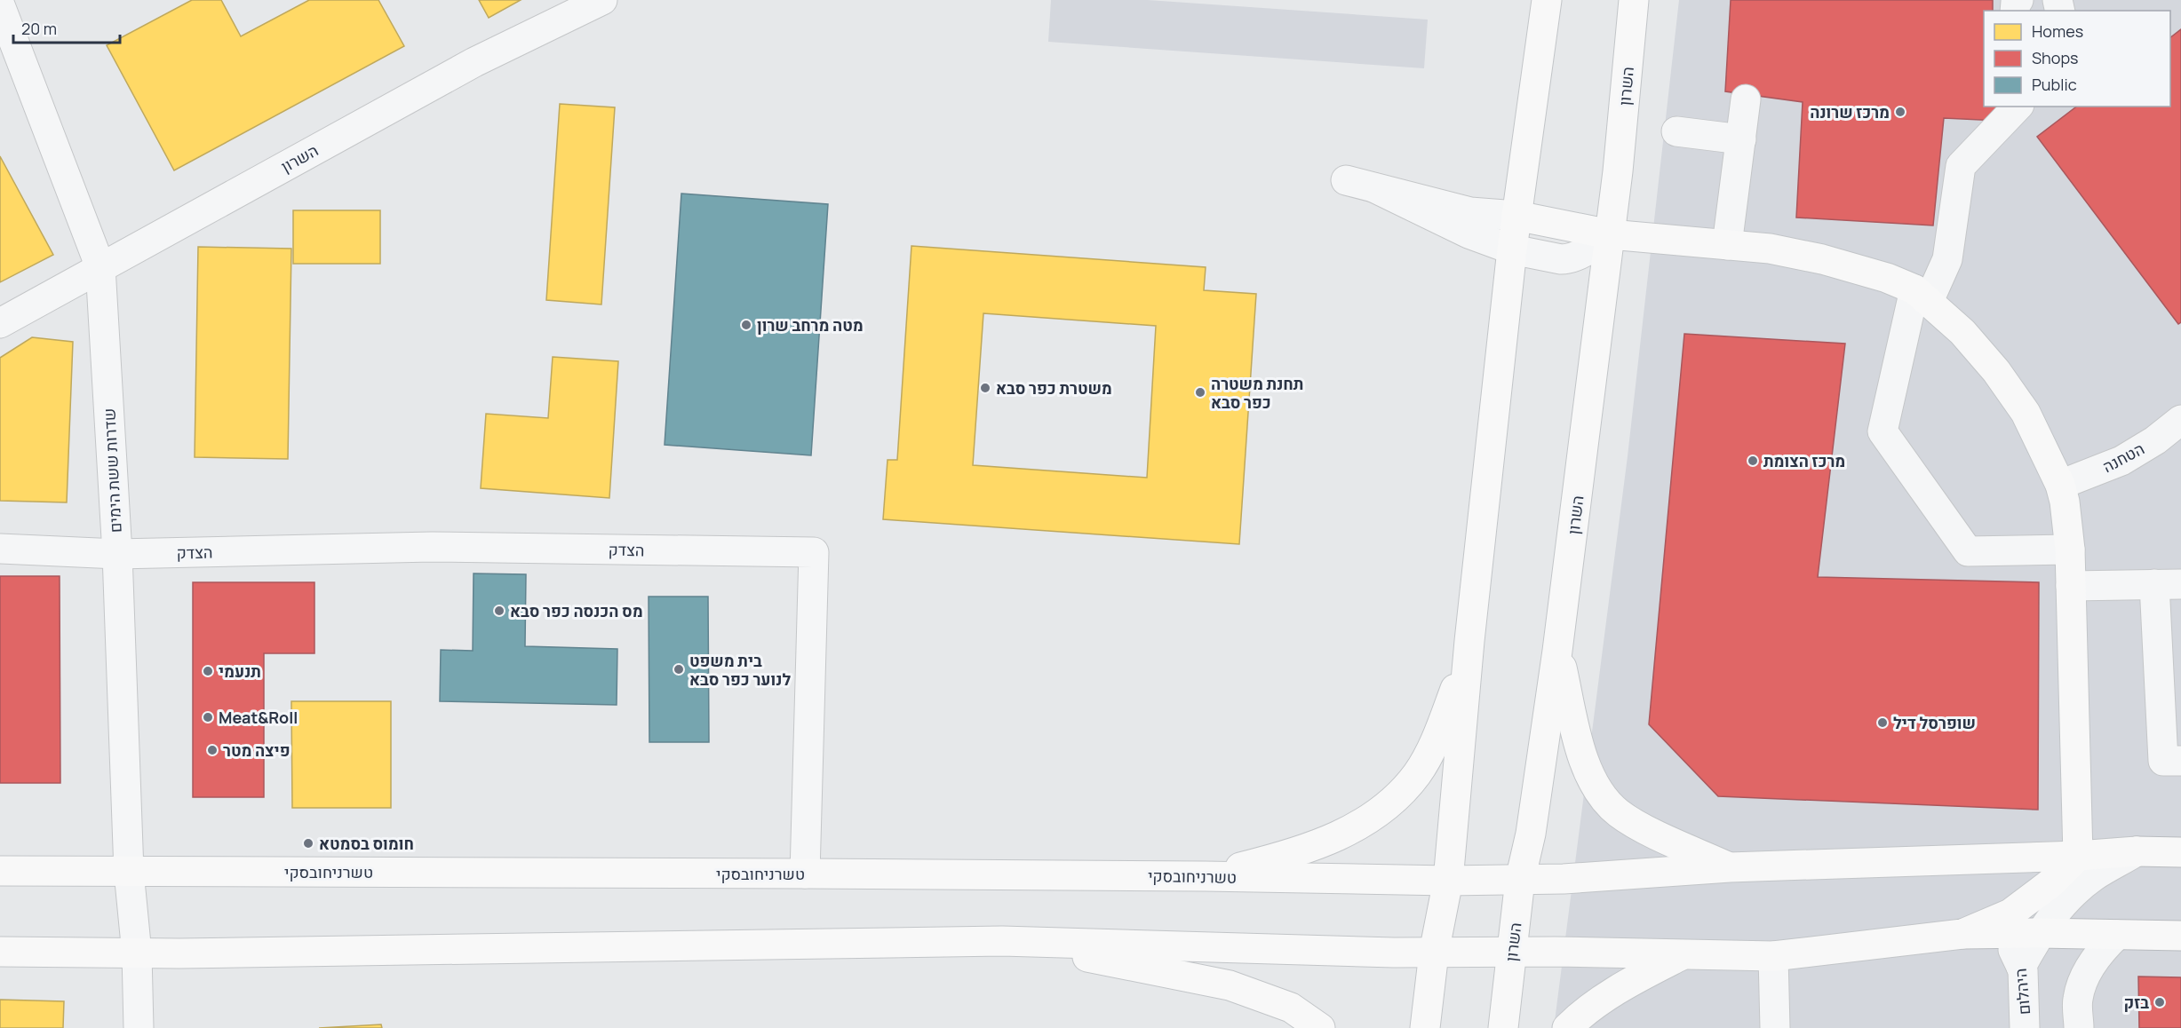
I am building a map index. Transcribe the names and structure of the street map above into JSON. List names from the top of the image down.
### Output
{
  "streets": {
    "main road": ["השרון", "טשרניחובסקי"],
    "street": [
      "הטחנה",
      "שדרות ששת הימים",
      "הצדק",
      "היהלום"
    ]
  },
  "crossings": [
    ["השרון", "שדרות ששת הימים"],
    ["השרון", "טשרניחובסקי"],
    ["שדרות ששת הימים", "הצדק"],
    ["שדרות ששת הימים", "טשרניחובסקי"],
    ["הצדק", "טשרניחובסקי"]
  ],
  "places": [
    "מרכז שרונה",
    "מטה מרחב שרון",
    "משטרת כפר סבא",
    "תחנת משטרה כפר סבא",
    "מרכז הצומת",
    "מס הכנסה כפר סבא",
    "בית משפט לנוער כפר סבא",
    "תנעמי",
    "Meat&Roll",
    "שופרסל דיל",
    "פיצה מטר",
    "חומוס בסמטא",
    "בזק"
  ],
  "legend": ["Homes", "Shops", "Public"],
  "scale_bar": "20 m"
}
